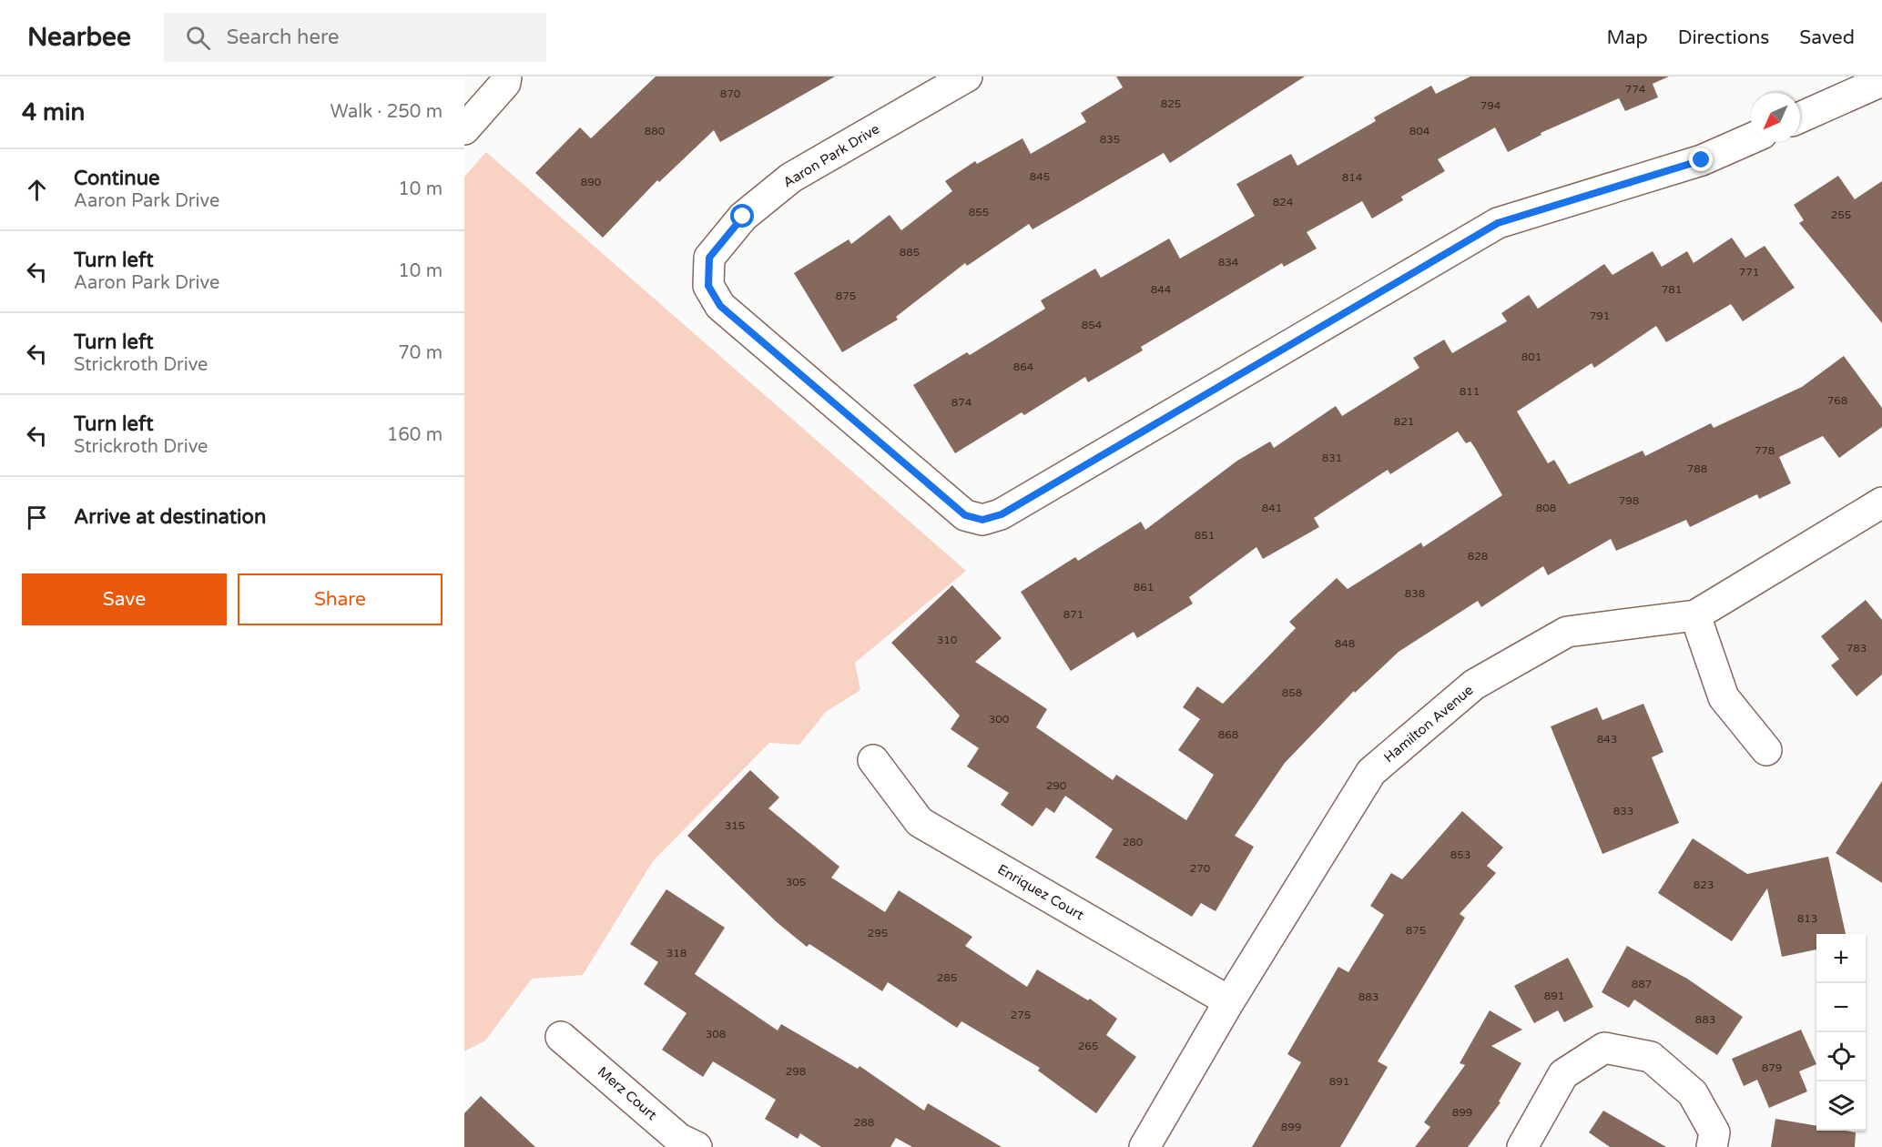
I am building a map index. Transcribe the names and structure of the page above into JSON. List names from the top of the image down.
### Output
{
  "streets": {
    "street": [
      "Aaron Park Drive",
      "Hamilton Avenue",
      "Enriquez Court",
      "Merz Court"
    ]
  },
  "crossings": [
    ["Hamilton Avenue", "Enriquez Court"]
  ],
  "house_numbers": [
    "774",
    "870",
    "825",
    "794",
    "880",
    "804",
    "835",
    "845",
    "814",
    "890",
    "824",
    "855",
    "255",
    "885",
    "834",
    "771",
    "844",
    "781",
    "875",
    "791",
    "854",
    "801",
    "864",
    "811",
    "768",
    "874",
    "821",
    "778",
    "831",
    "788",
    "798",
    "841",
    "808",
    "851",
    "828",
    "861",
    "838",
    "871",
    "310",
    "848",
    "783",
    "858",
    "300",
    "868",
    "843",
    "290",
    "833",
    "315",
    "280",
    "853",
    "270",
    "305",
    "823",
    "813",
    "875",
    "295",
    "318",
    "285",
    "887",
    "891",
    "883",
    "275",
    "883",
    "308",
    "265",
    "879",
    "298",
    "891",
    "899",
    "288",
    "899"
  ],
  "north": "bottom left",
  "page": {
    "header": "Nearbee",
    "search": "Search here",
    "nav": ["Map", "Directions", "Saved"],
    "heading": ["4 min", "Walk · 250 m"],
    "list": [
      ["Continue", "Aaron Park Drive", "10 m"],
      ["Turn left", "Aaron Park Drive", "10 m"],
      ["Turn left", "Strickroth Drive", "70 m"],
      ["Turn left", "Strickroth Drive", "160 m"],
      "Arrive at destination"
    ],
    "buttons": ["Save", "Share"],
    "map_buttons": ["+", "−"]
  }
}
